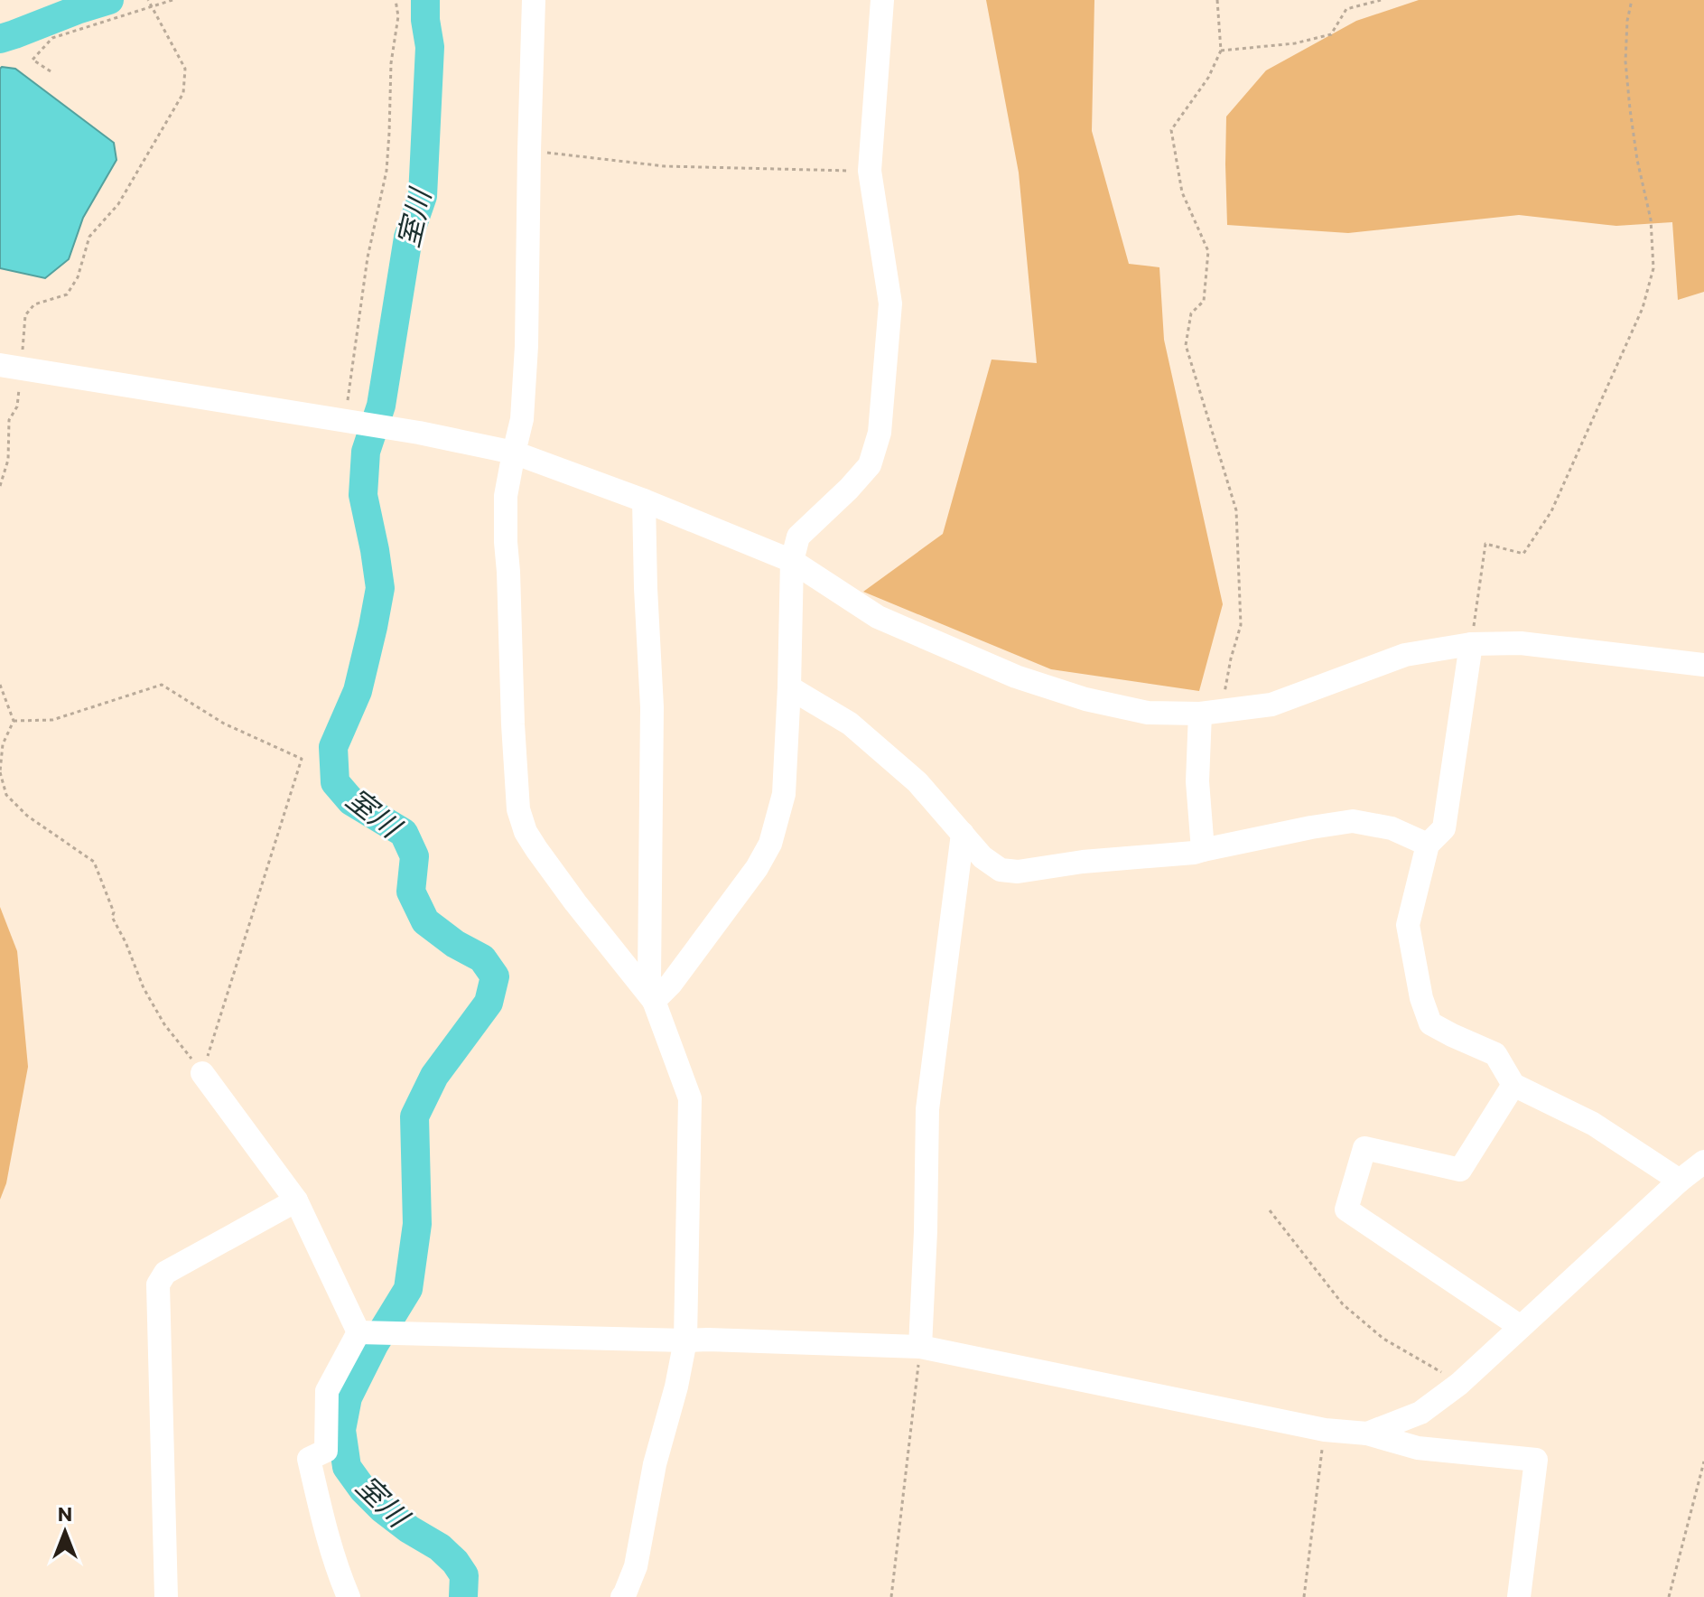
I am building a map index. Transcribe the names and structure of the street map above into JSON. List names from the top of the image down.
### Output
{
  "water": ["室川"],
  "north": "top"
}
